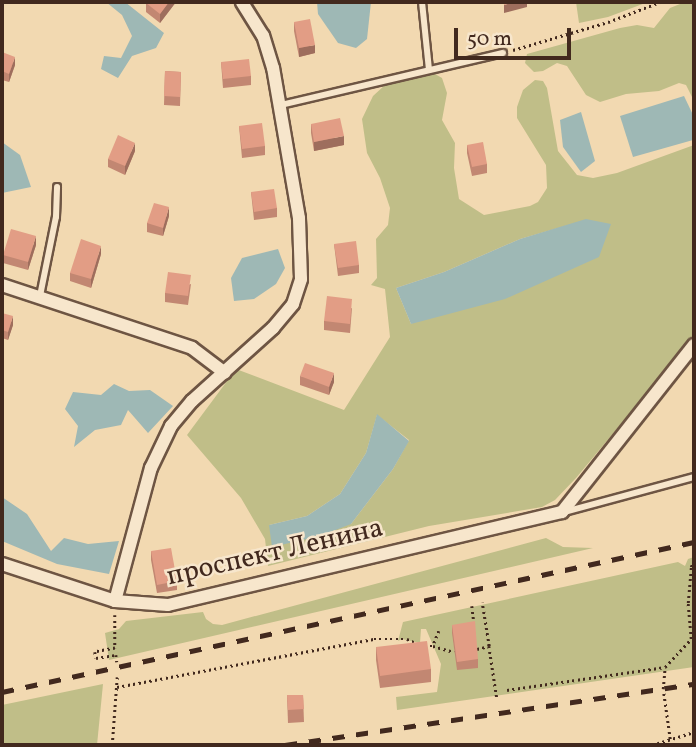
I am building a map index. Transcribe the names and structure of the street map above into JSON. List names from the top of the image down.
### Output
{
  "streets": {
    "street": ["проспект Ленина"]
  },
  "scale_bar": "50 m"
}
